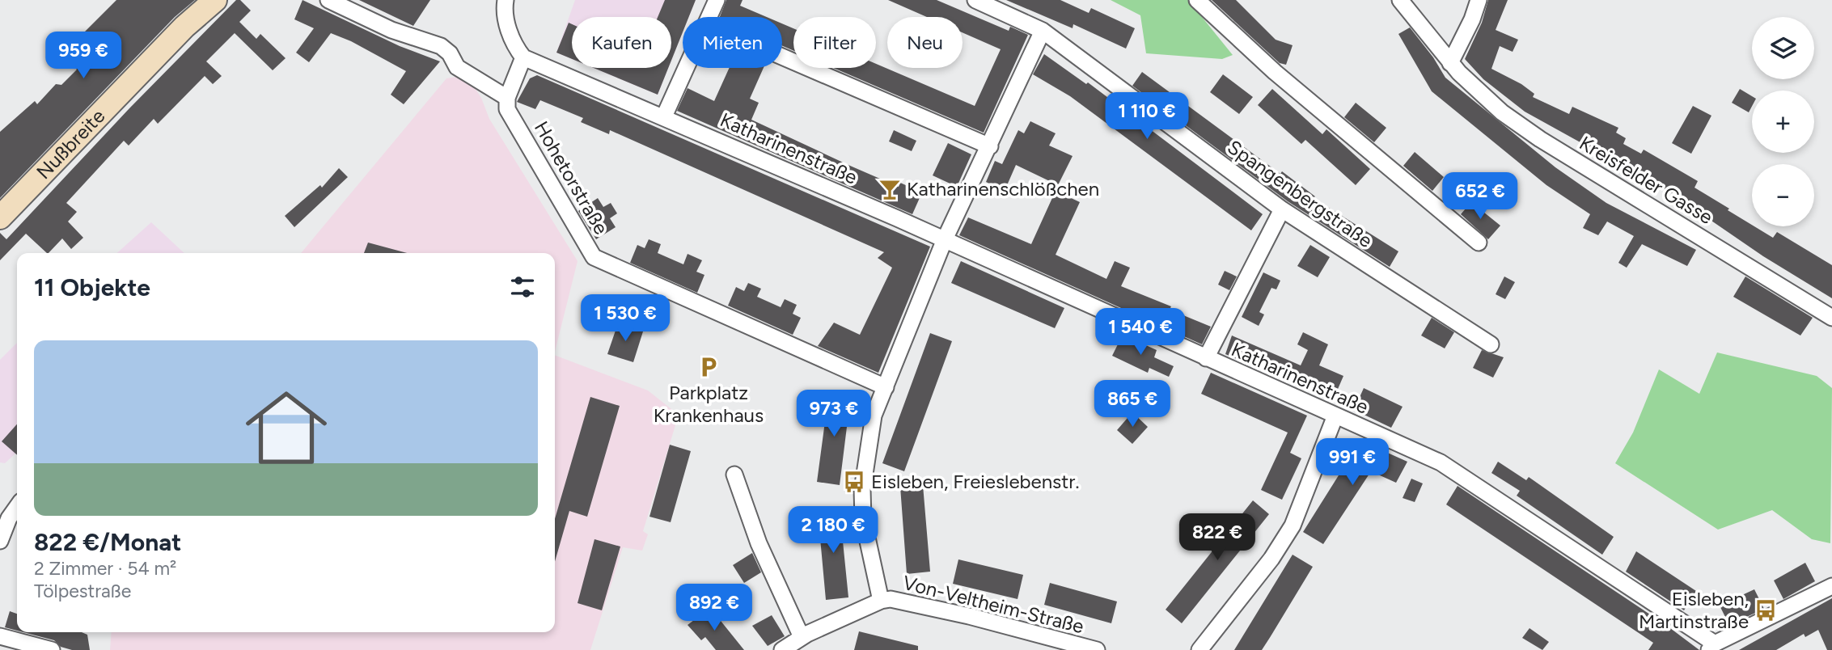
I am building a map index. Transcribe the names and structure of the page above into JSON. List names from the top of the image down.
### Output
{
  "streets": {
    "main road": ["Nußbreite"],
    "street": [
      "Katharinenstraße",
      "Hohetorstraße",
      "Kreisfelder Gasse",
      "Spangenbergstraße",
      "Von-Veltheim-Straße"
    ]
  },
  "places": {
    "bar": ["Katharinenschlößchen"],
    "parking": ["Parkplatz Krankenhaus"],
    "bus stop": ["Eisleben, Freieslebenstr.", "Eisleben, Martinstraße"]
  },
  "page": {
    "map_buttons": ["+", "−"],
    "chip": [
      "Kaufen",
      "Mieten",
      "Filter",
      "Neu"
    ],
    "price": [
      "959 €",
      "1 110 €",
      "652 €",
      "1 530 €",
      "1 540 €",
      "865 €",
      "973 €",
      "991 €",
      "2 180 €",
      "822 €",
      "892 €"
    ],
    "heading": "11 Objekte",
    "list": [
      {
        "name": "822 €/Monat",
        "note": "2 Zimmer · 54 m² · Tölpestraße"
      }
    ]
  }
}
